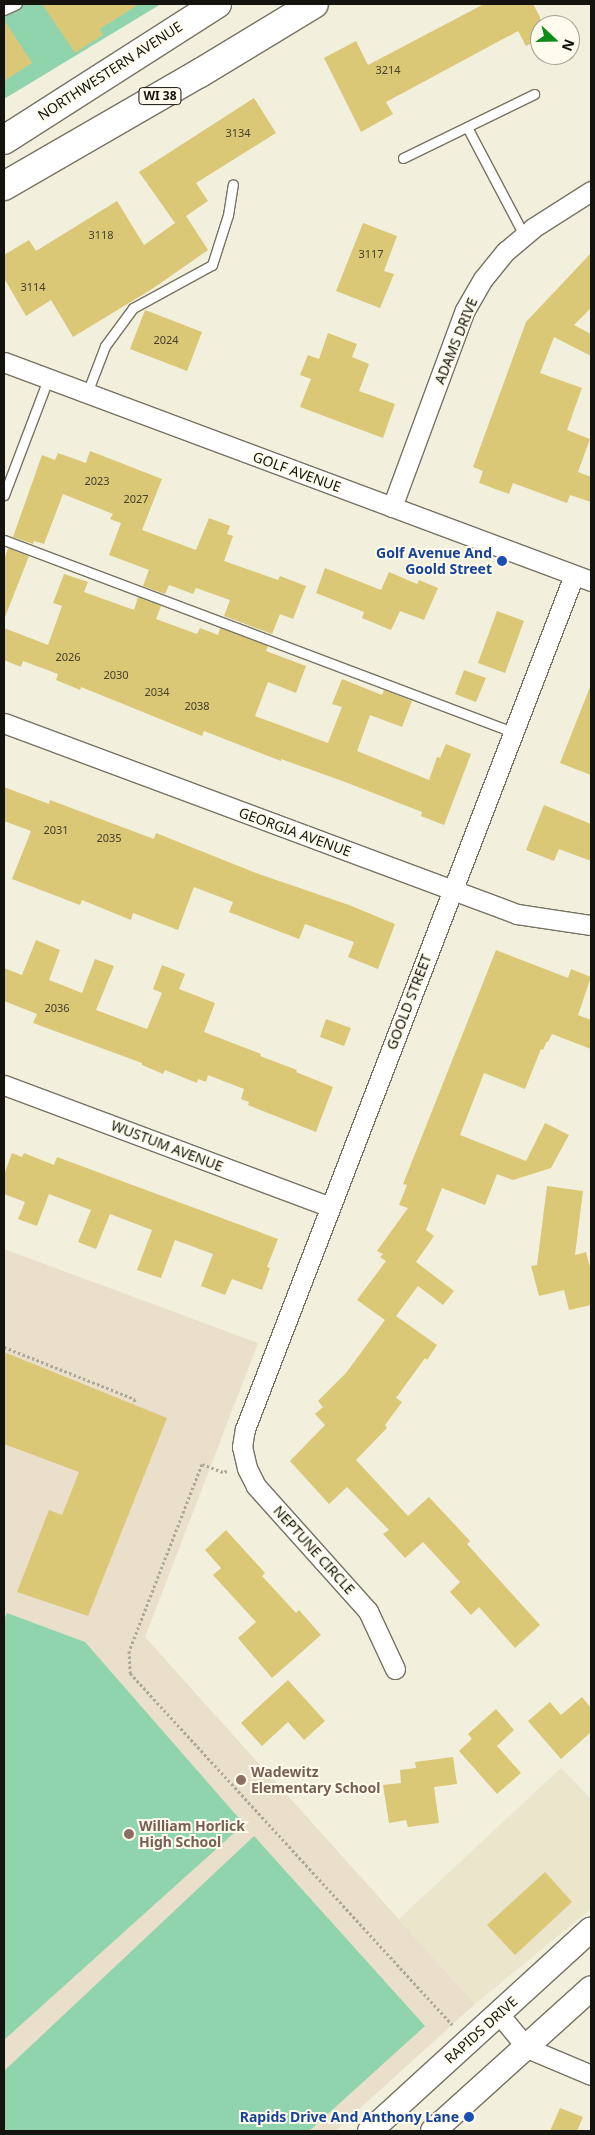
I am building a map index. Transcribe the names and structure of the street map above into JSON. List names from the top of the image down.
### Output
{
  "streets": {
    "main road": ["NORTHWESTERN AVENUE", "WI 38"],
    "street": [
      "ADAMS DRIVE",
      "GOLF AVENUE",
      "GEORGIA AVENUE",
      "GOOLD STREET",
      "WUSTUM AVENUE",
      "NEPTUNE CIRCLE",
      "RAPIDS DRIVE"
    ]
  },
  "crossings": [
    ["ADAMS DRIVE", "GOLF AVENUE"],
    ["GOLF AVENUE", "GOOLD STREET"],
    ["GEORGIA AVENUE", "GOOLD STREET"],
    ["GOOLD STREET", "WUSTUM AVENUE"],
    ["GOOLD STREET", "NEPTUNE CIRCLE"]
  ],
  "places": [
    "Golf Avenue And Goold Street",
    "Wadewitz Elementary School",
    "William Horlick High School",
    "Rapids Drive And Anthony Lane"
  ],
  "house_numbers": [
    "3214",
    "3134",
    "3118",
    "3117",
    "3114",
    "2024",
    "2023",
    "2027",
    "2026",
    "2030",
    "2034",
    "2038",
    "2031",
    "2035",
    "2036"
  ],
  "north": "right"
}
